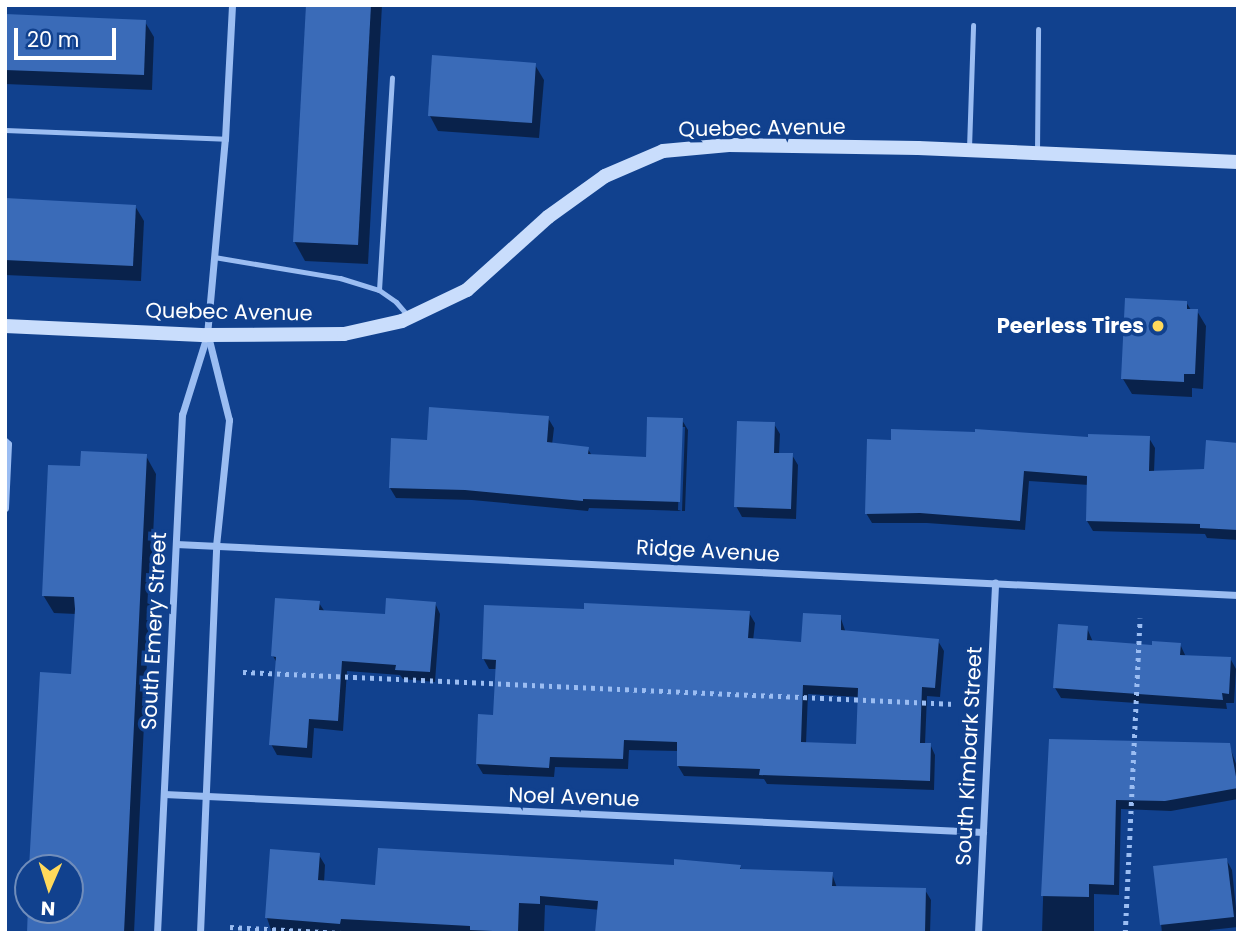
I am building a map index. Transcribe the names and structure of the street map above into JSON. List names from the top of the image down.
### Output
{
  "streets": {
    "street": [
      "Quebec Avenue",
      "Ridge Avenue",
      "South Emery Street",
      "South Kimbark Street",
      "Noel Avenue"
    ]
  },
  "crossings": [
    ["Quebec Avenue", "South Emery Street"],
    ["Ridge Avenue", "South Emery Street"],
    ["Ridge Avenue", "South Kimbark Street"],
    ["South Emery Street", "Noel Avenue"],
    ["South Kimbark Street", "Noel Avenue"]
  ],
  "places": ["Peerless Tires"],
  "scale_bar": "20 m",
  "north": "bottom"
}
